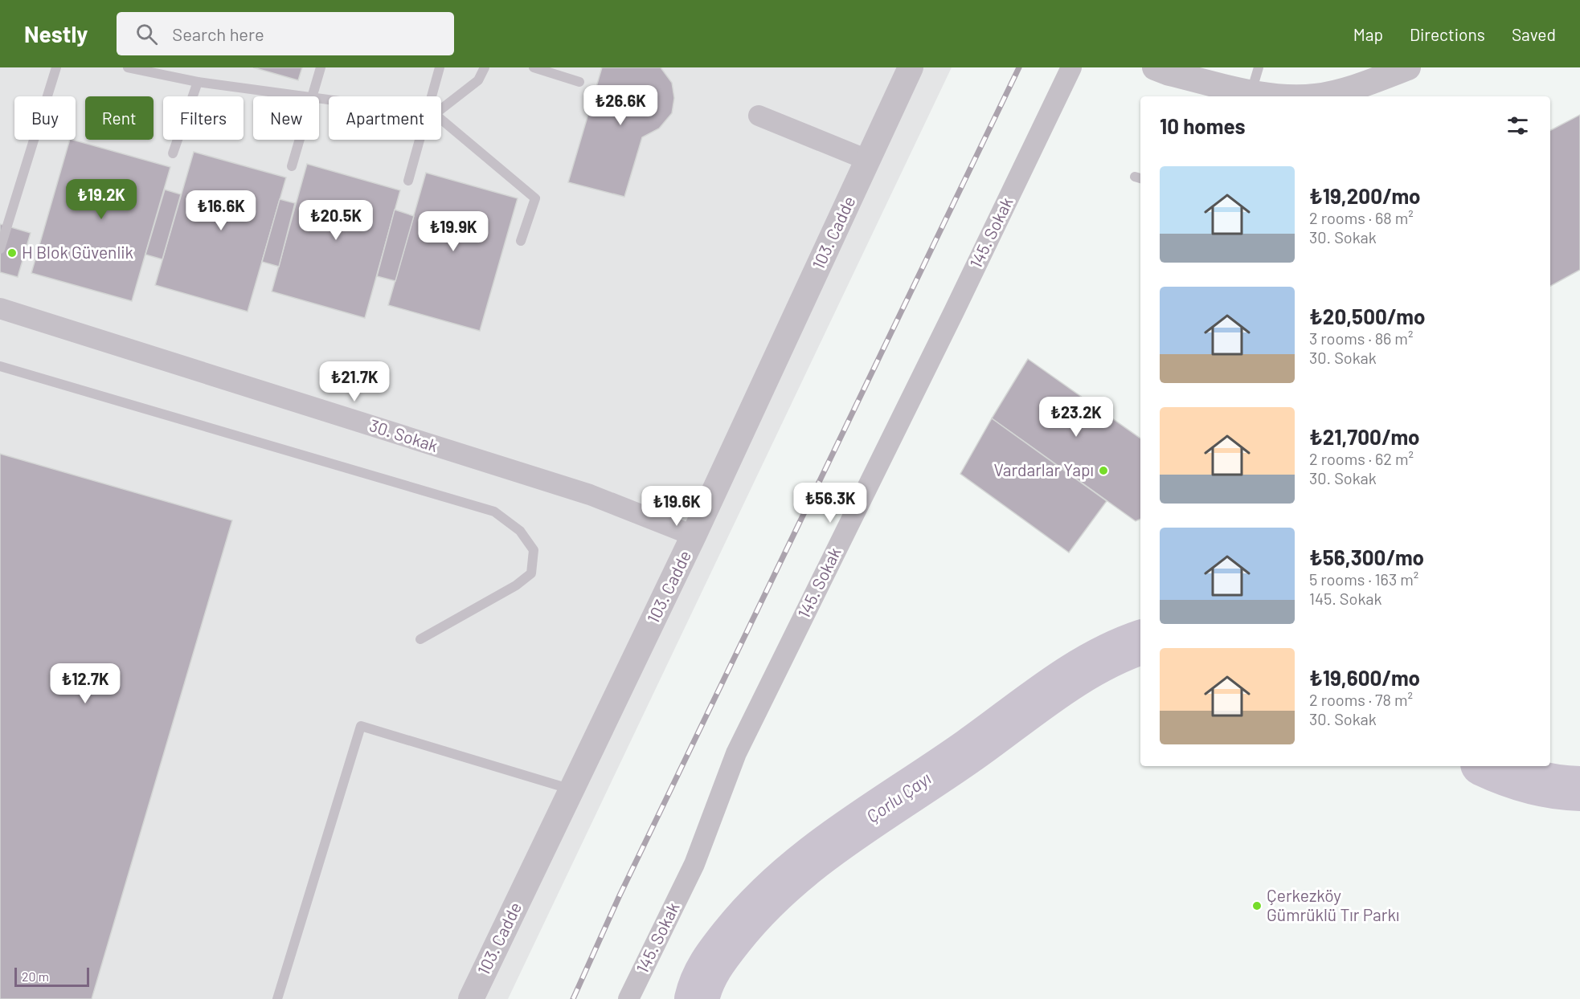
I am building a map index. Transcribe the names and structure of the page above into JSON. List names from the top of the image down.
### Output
{
  "streets": {
    "street": ["103. Cadde", "145. Sokak", "30. Sokak"]
  },
  "crossings": [
    ["103. Cadde", "30. Sokak"]
  ],
  "water": ["Çorlu Çayı"],
  "places": ["H Blok Güvenlik", "Vardarlar Yapı", "Çerkezköy Gümrüklü Tır Parkı"],
  "scale_bar": "20 m",
  "page": {
    "header": "Nestly",
    "search": "Search here",
    "nav": ["Map", "Directions", "Saved"],
    "price": [
      "₺26.6K",
      "₺19.2K",
      "₺16.6K",
      "₺20.5K",
      "₺19.9K",
      "₺21.7K",
      "₺23.2K",
      "₺56.3K",
      "₺19.6K",
      "₺12.7K"
    ],
    "chip": [
      "Buy",
      "Rent",
      "Filters",
      "New",
      "Apartment"
    ],
    "heading": "10 homes",
    "list": [
      {
        "name": "₺19,200/mo",
        "note": "2 rooms · 68 m² · 30. Sokak"
      },
      {
        "name": "₺20,500/mo",
        "note": "3 rooms · 86 m² · 30. Sokak"
      },
      {
        "name": "₺21,700/mo",
        "note": "2 rooms · 62 m² · 30. Sokak"
      },
      {
        "name": "₺56,300/mo",
        "note": "5 rooms · 163 m² · 145. Sokak"
      },
      {
        "name": "₺19,600/mo",
        "note": "2 rooms · 78 m² · 30. Sokak"
      }
    ],
    "scale": "20 m"
  }
}
